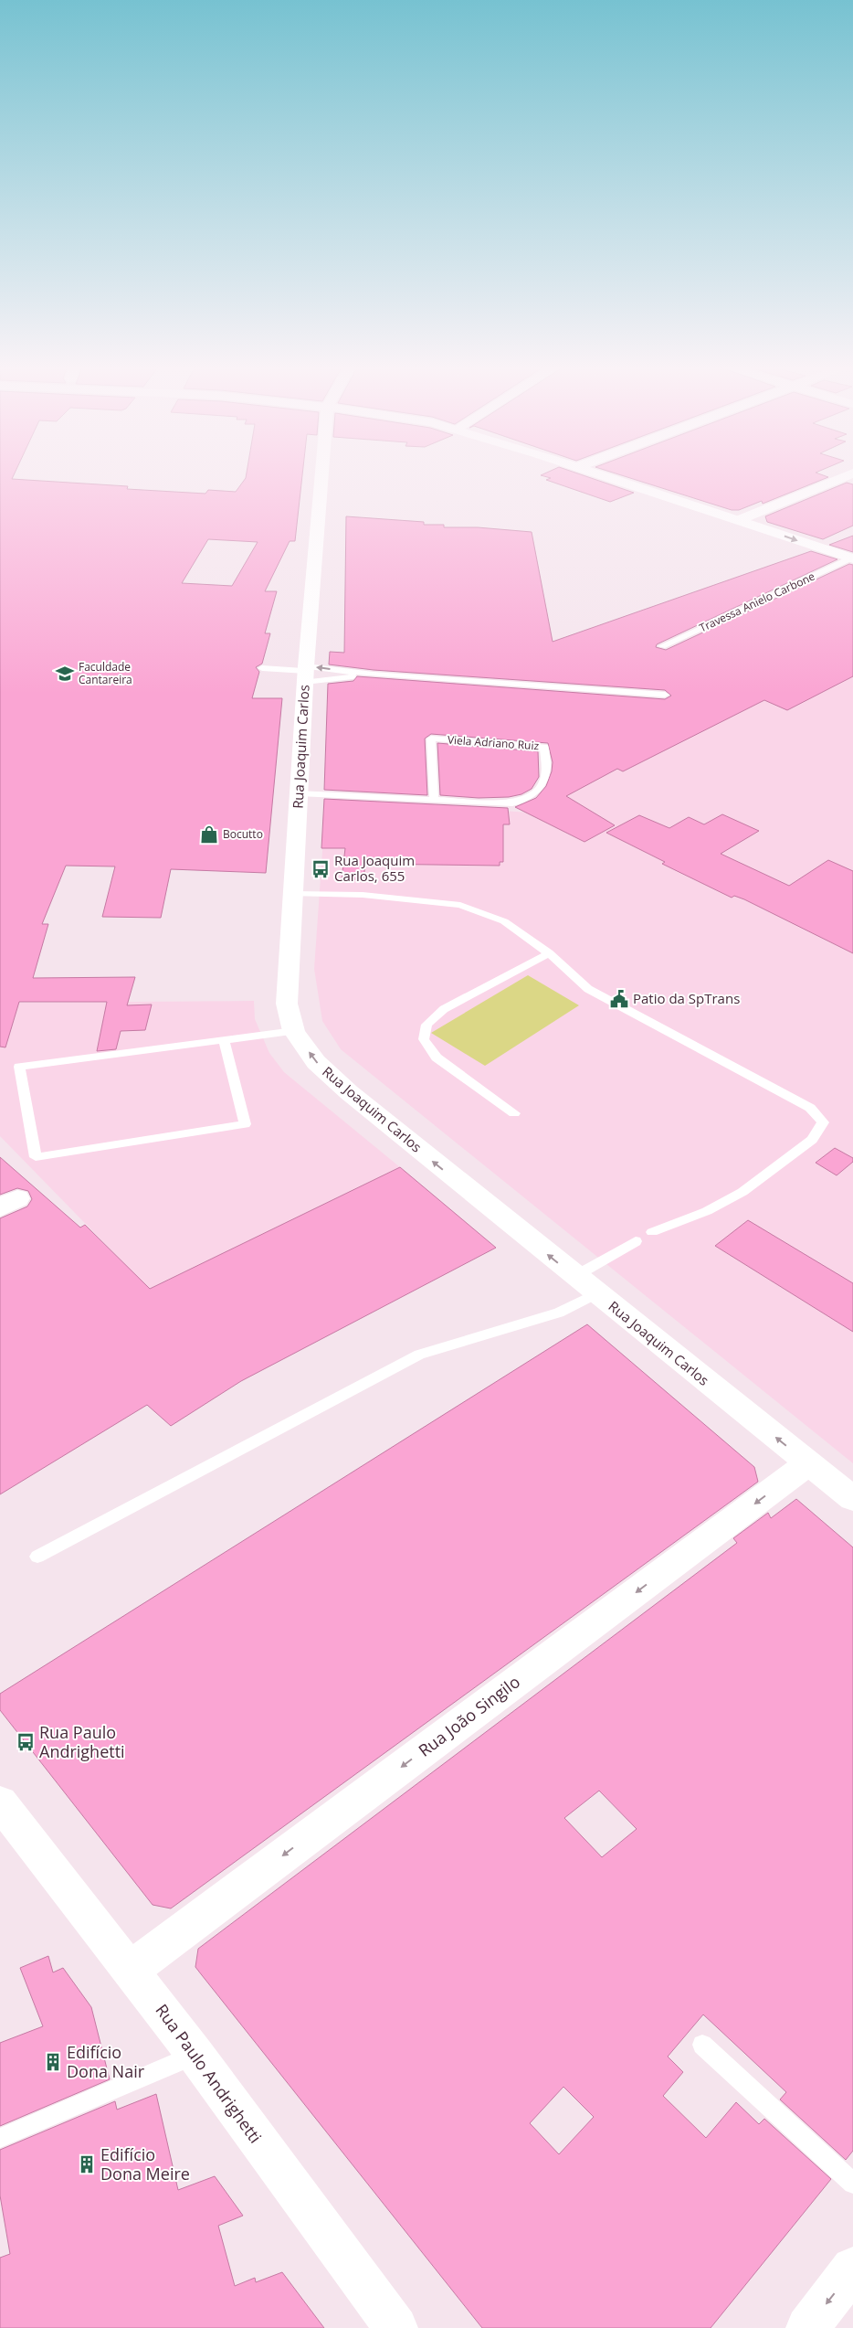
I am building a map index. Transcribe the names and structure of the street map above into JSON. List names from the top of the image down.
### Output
{
  "streets": {
    "street": ["Rua Joaquim Carlos", "Rua João Singilo", "Rua Paulo Andrighetti"],
    "lane": ["Travessa Anielo Carbone", "Viela Adriano Ruiz"]
  },
  "crossings": [
    ["Viela Adriano Ruiz", "Rua Joaquim Carlos"],
    ["Rua Joaquim Carlos", "Rua João Singilo"],
    ["Rua João Singilo", "Rua Paulo Andrighetti"]
  ],
  "one_way": ["Rua Joaquim Carlos", "Rua João Singilo"],
  "places": {
    "school or university": ["Faculdade Cantareira"],
    "shop": ["Bocutto"],
    "bus stop": ["Rua Joaquim Carlos, 655", "Rua Paulo Andrighetti"],
    "public building": ["Patio da SpTrans"],
    "building": ["Edifício Dona Nair", "Edifício Dona Meire"]
  }
}
